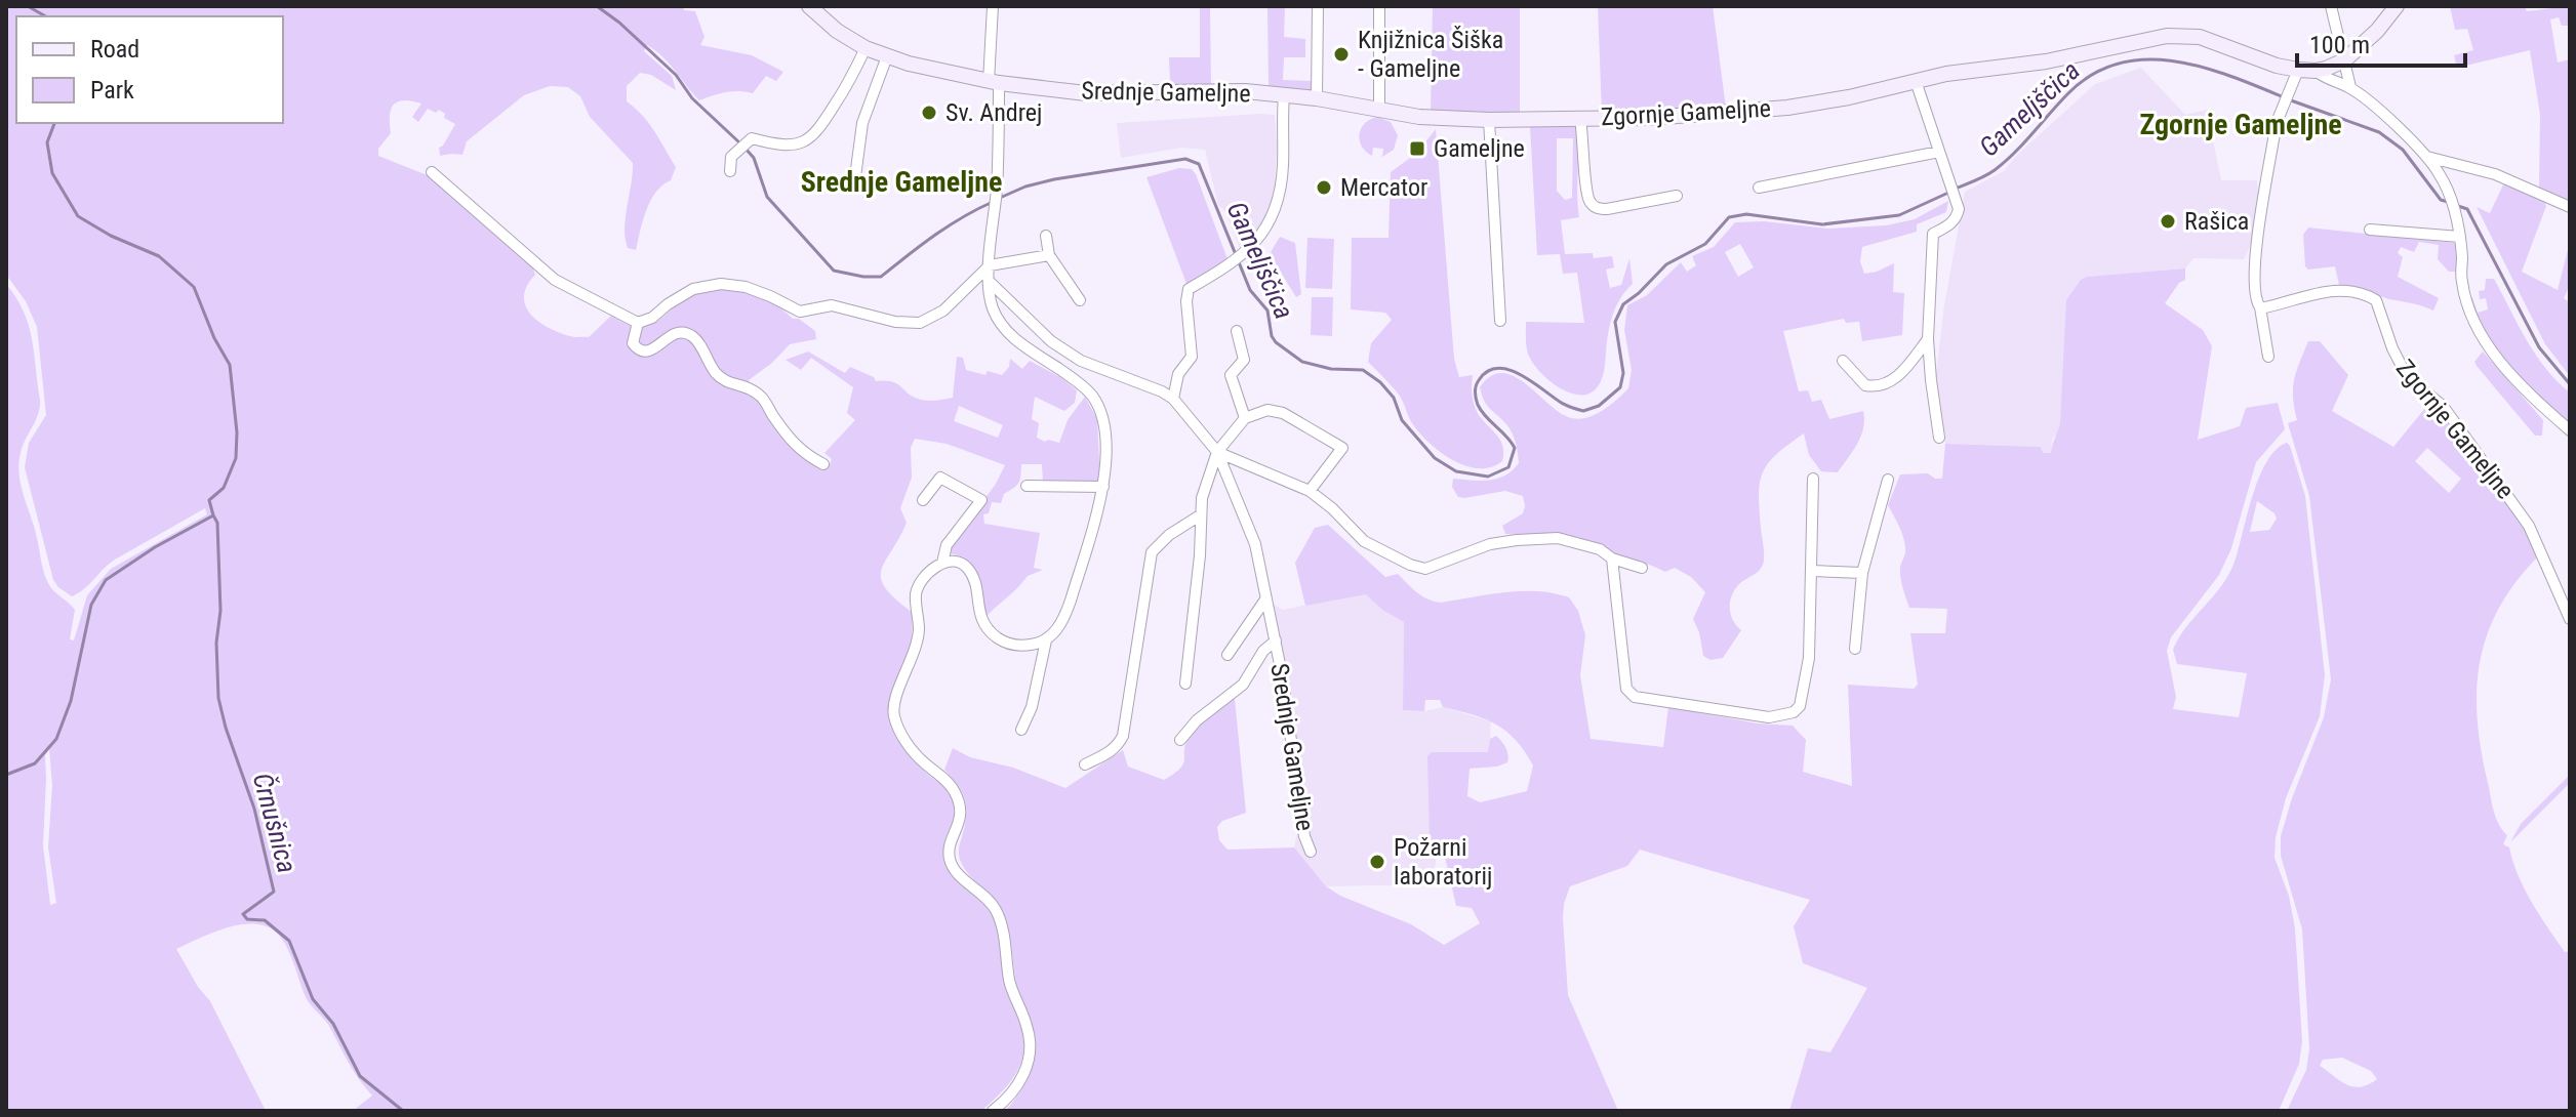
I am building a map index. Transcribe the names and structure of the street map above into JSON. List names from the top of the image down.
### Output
{
  "streets": {
    "street": ["Srednje Gameljne", "Zgornje Gameljne"]
  },
  "crossings": [
    ["Srednje Gameljne", "Zgornje Gameljne"]
  ],
  "districts": ["Zgornje Gameljne", "Srednje Gameljne"],
  "water": ["Gameljščica", "Črnušnica"],
  "places": {
    "other": [
      "Knjižnica Šiška - Gameljne",
      "Sv. Andrej",
      "Mercator",
      "Rašica",
      "Požarni laboratorij"
    ],
    "transit": ["Gameljne"]
  },
  "legend": ["Road", "Park"],
  "scale_bar": "100 m"
}
